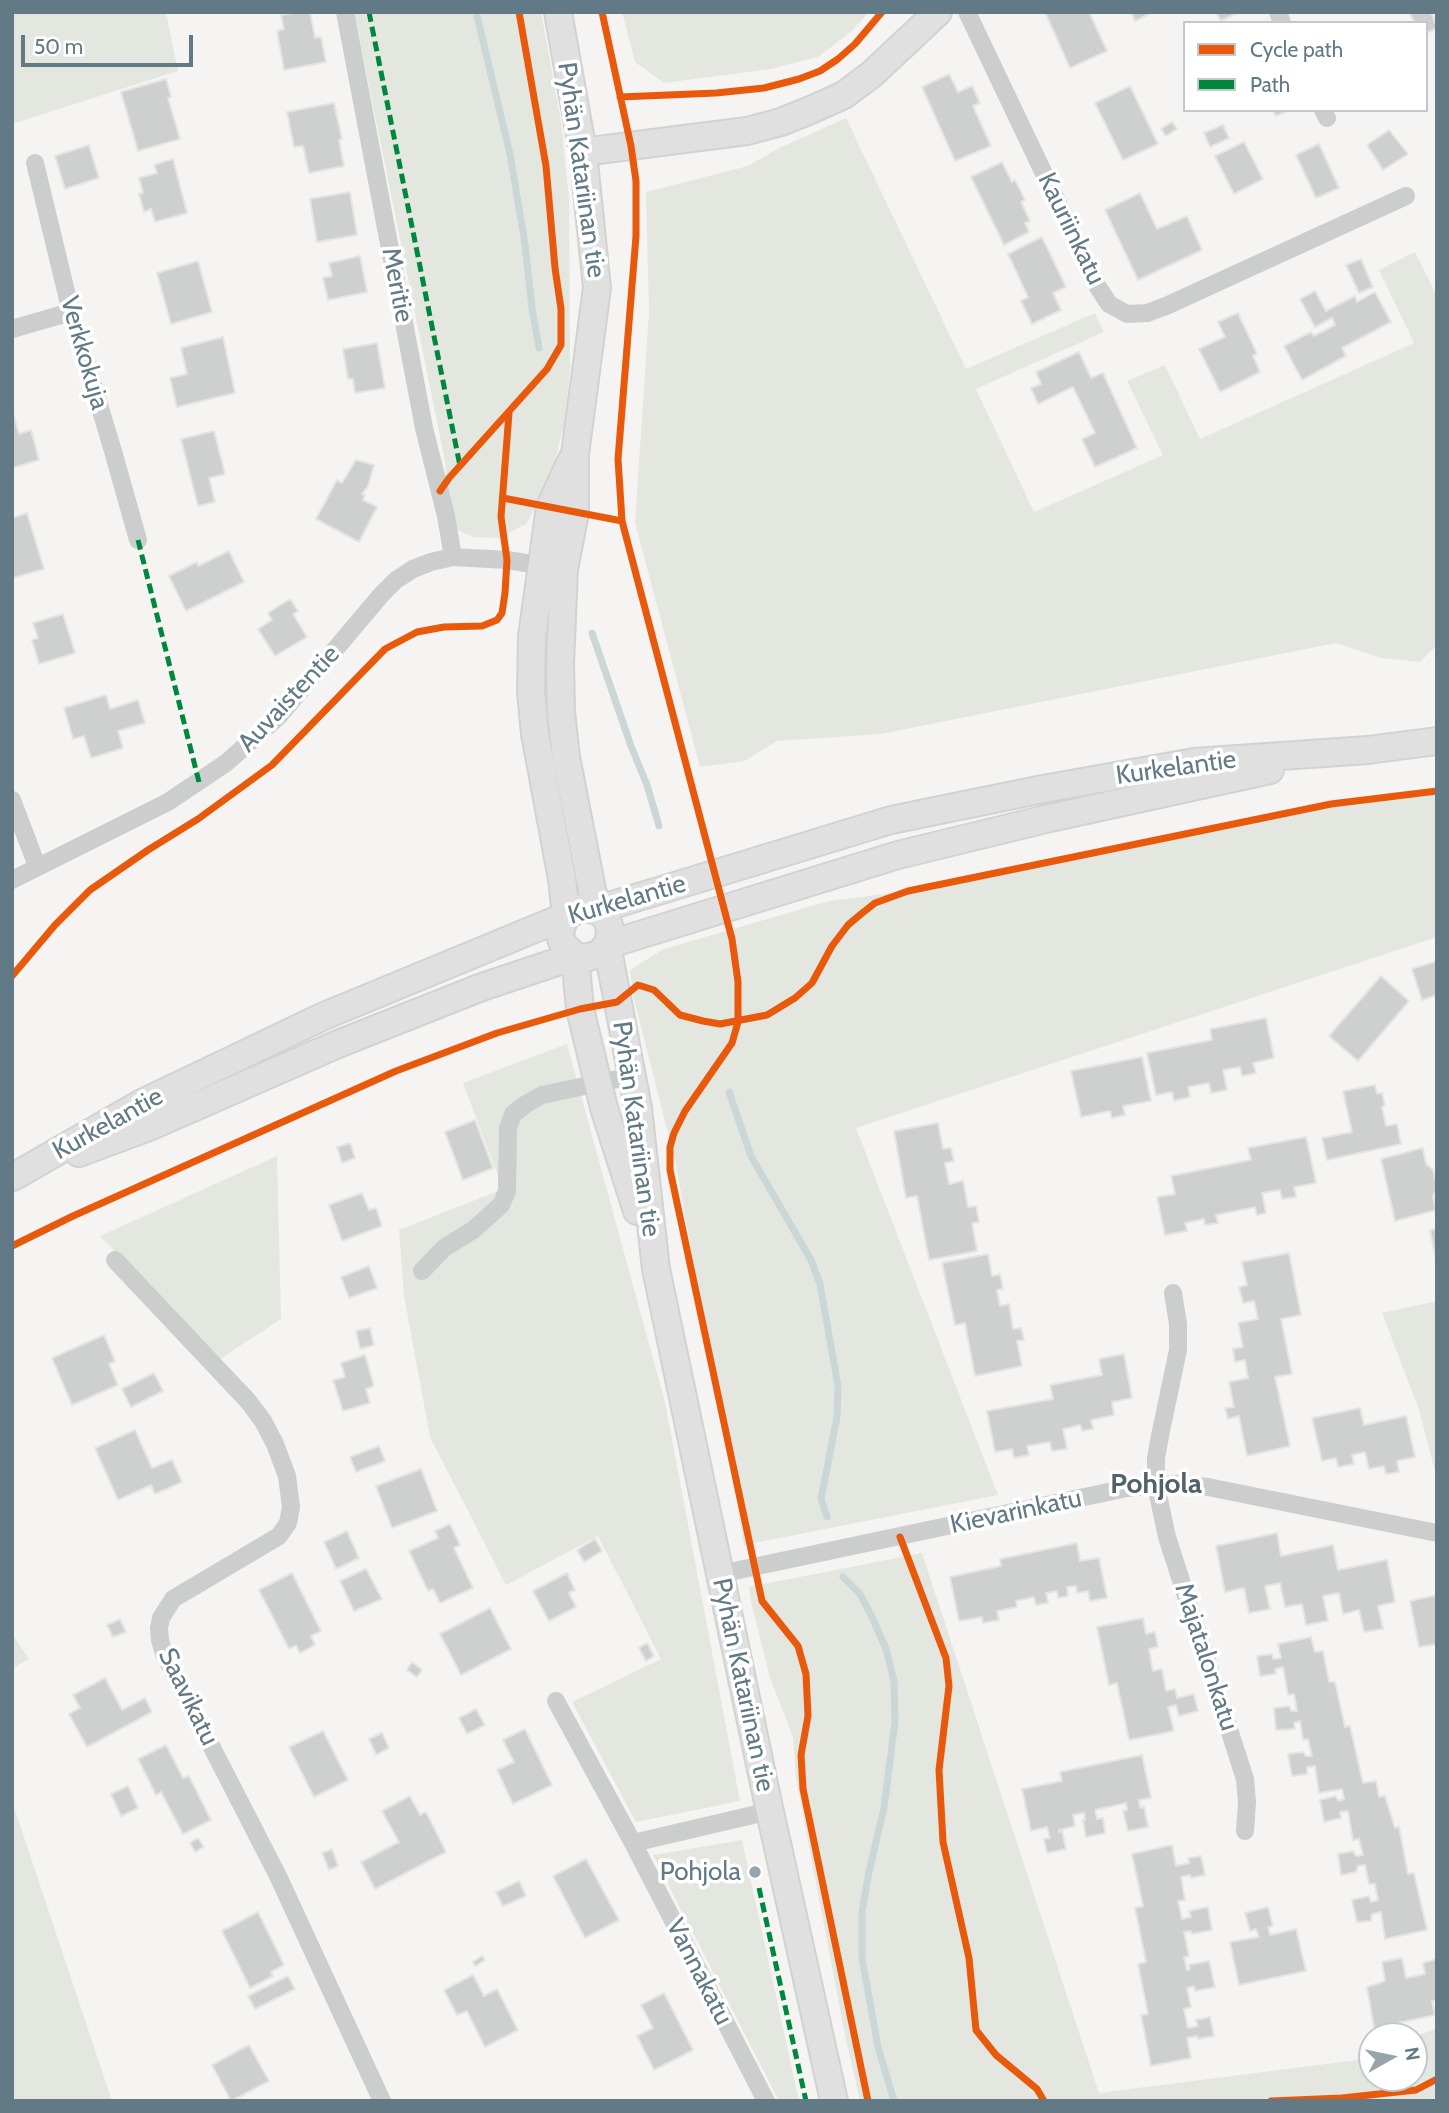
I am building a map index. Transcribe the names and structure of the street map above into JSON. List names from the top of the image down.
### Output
{
  "streets": {
    "street": [
      "Pyhän Katariinan tie",
      "Kauriinkatu",
      "Meritie",
      "Verkkokuja",
      "Auvaistentie",
      "Kurkelantie",
      "Kievarinkatu",
      "Majatalonkatu",
      "Saavikatu",
      "Vannakatu"
    ]
  },
  "crossings": [
    ["Pyhän Katariinan tie", "Auvaistentie"],
    ["Pyhän Katariinan tie", "Kurkelantie"],
    ["Pyhän Katariinan tie", "Kievarinkatu"],
    ["Meritie", "Auvaistentie"],
    ["Kievarinkatu", "Majatalonkatu"]
  ],
  "districts": ["Pohjola"],
  "places": ["Pohjola"],
  "legend": ["Cycle path", "Path"],
  "scale_bar": "50 m",
  "north": "right"
}
